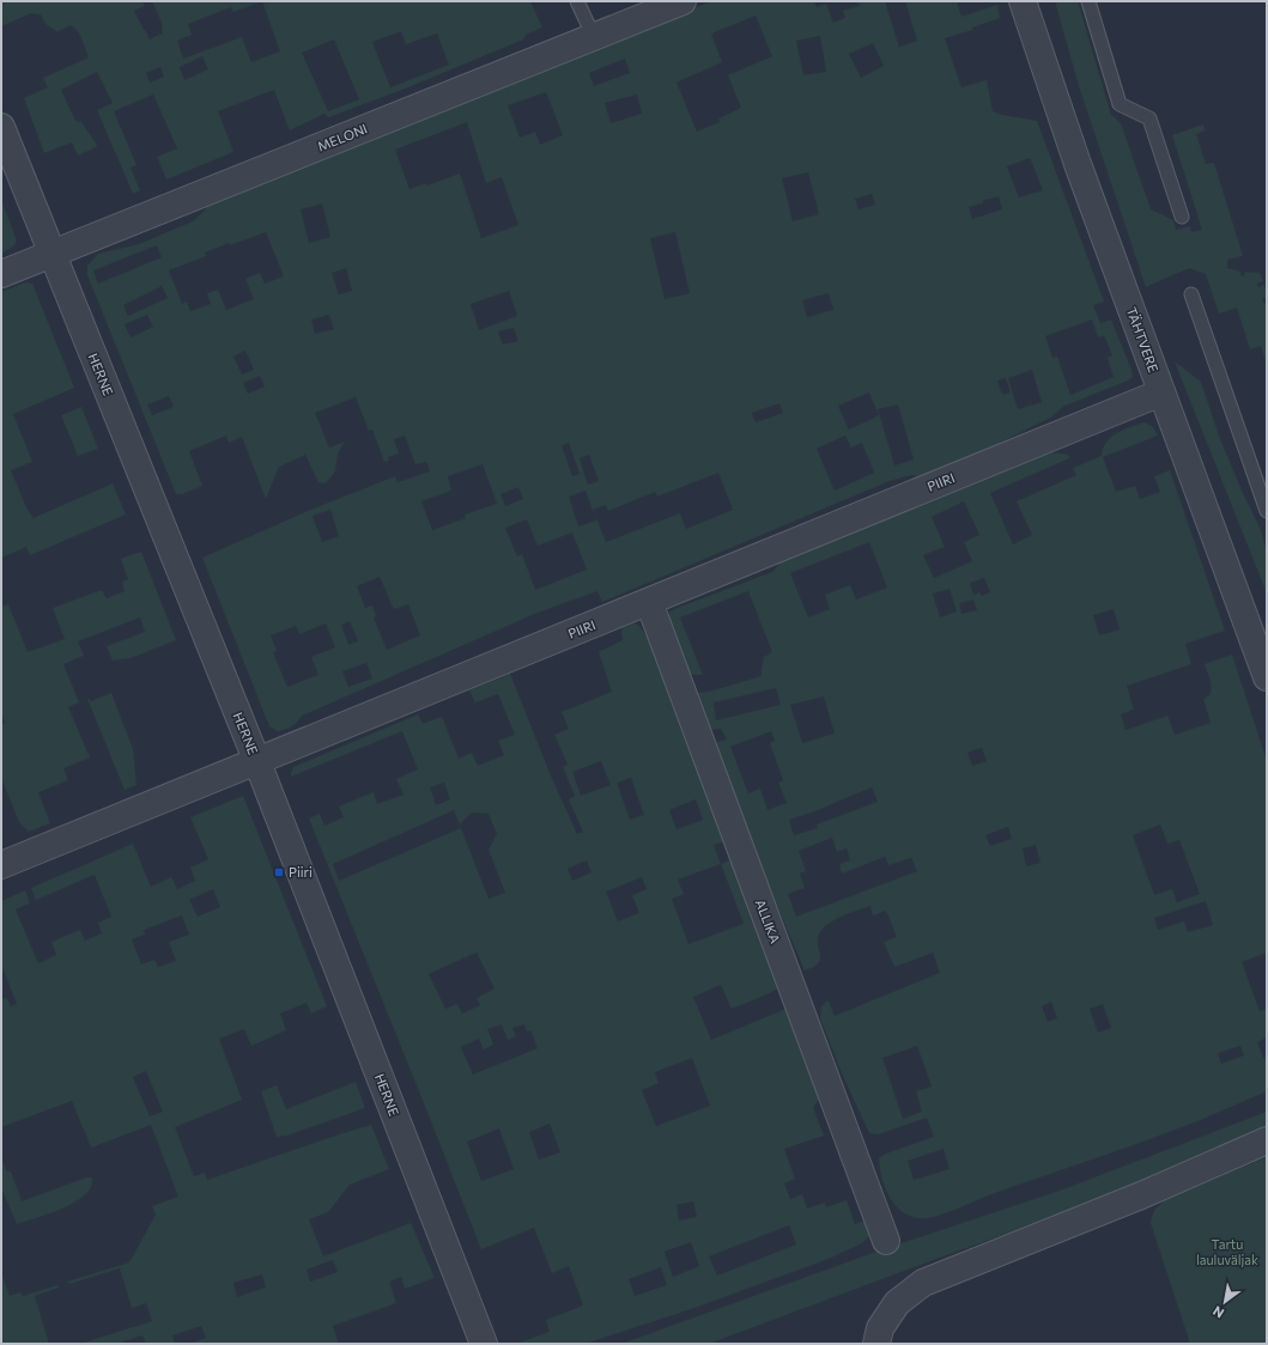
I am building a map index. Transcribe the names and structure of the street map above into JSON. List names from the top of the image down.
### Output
{
  "streets": {
    "street": [
      "MELONI",
      "TÄHTVERE",
      "HERNE",
      "PIIRI",
      "ALLIKA"
    ]
  },
  "crossings": [
    ["MELONI", "HERNE"],
    ["TÄHTVERE", "PIIRI"],
    ["HERNE", "PIIRI"],
    ["PIIRI", "ALLIKA"]
  ],
  "parks": ["Tartu lauluväljak"],
  "places": {
    "transit": ["Piiri"]
  },
  "north": "bottom left"
}
